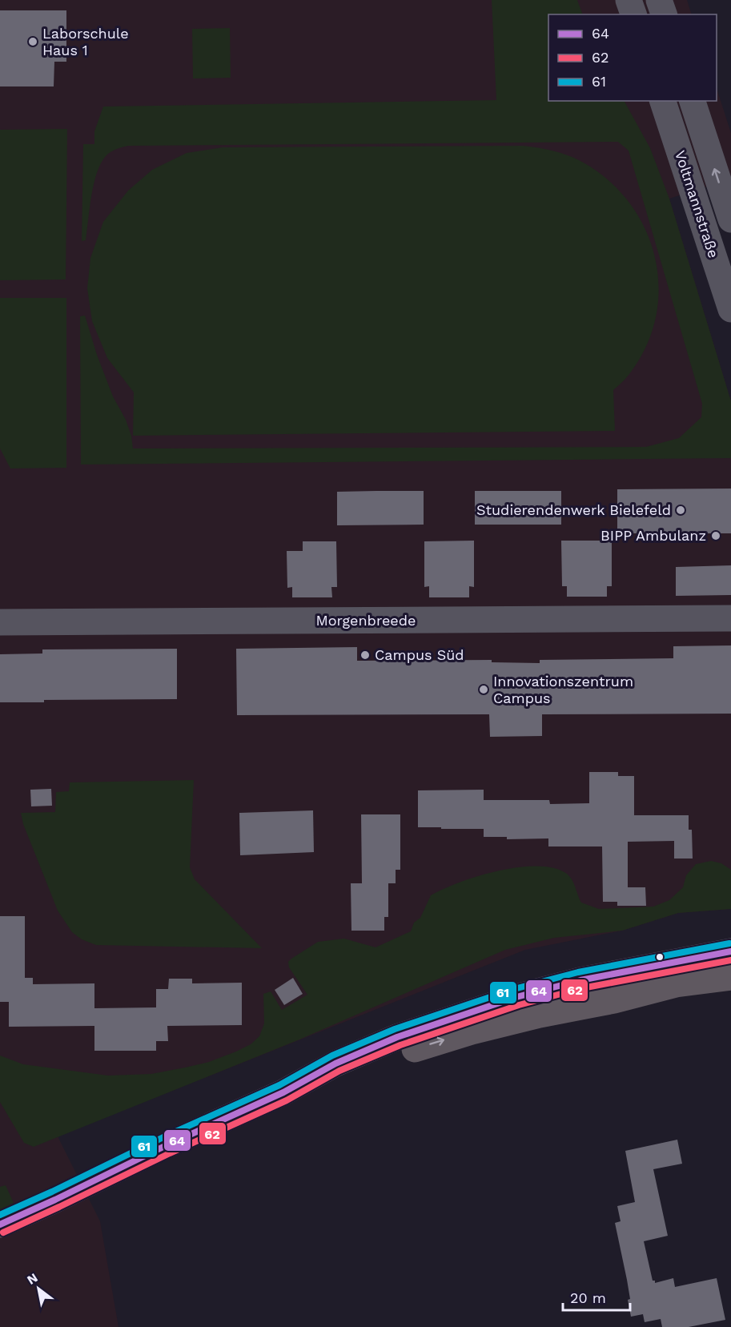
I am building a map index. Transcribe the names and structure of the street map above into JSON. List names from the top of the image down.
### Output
{
  "streets": {
    "street": ["Voltmannstraße", "Morgenbreede"]
  },
  "places": [
    "Laborschule Haus 1",
    "Studierendenwerk Bielefeld",
    "BIPP Ambulanz",
    "Campus Süd",
    "Innovationszentrum Campus"
  ],
  "lines": ["transit line 61", "transit line 64", "transit line 62"],
  "legend": ["64", "62", "61"],
  "scale_bar": "20 m",
  "north": "top left"
}
